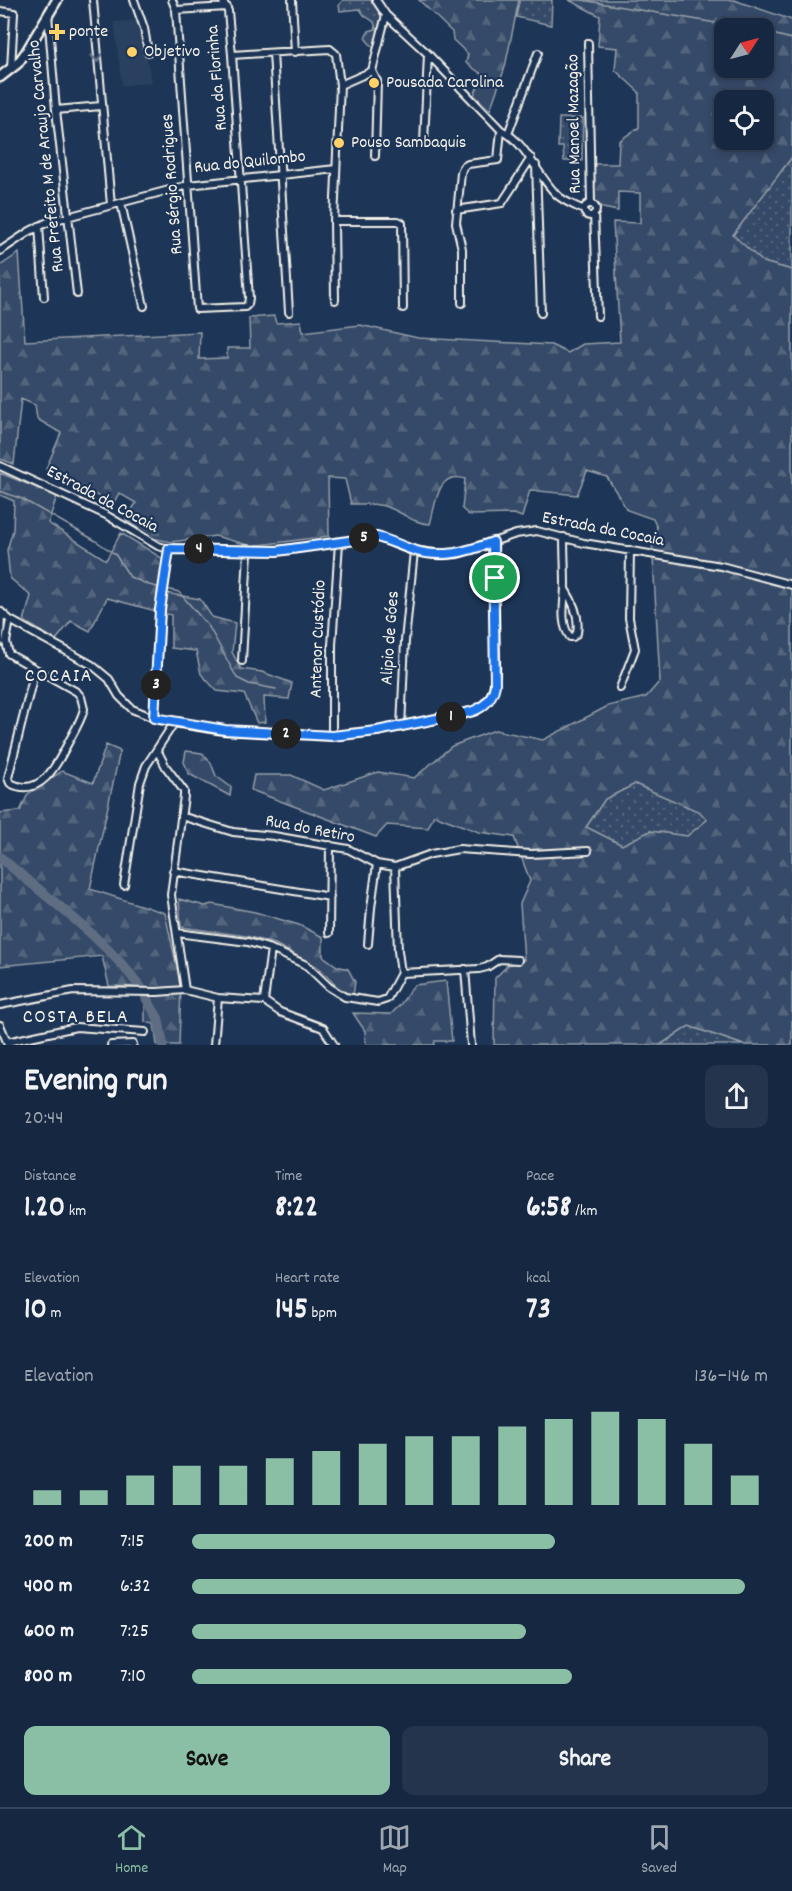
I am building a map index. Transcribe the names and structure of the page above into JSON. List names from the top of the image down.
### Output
{
  "streets": {
    "street": [
      "Rua da Florinha",
      "Rua Manoel Mazagão",
      "Rua Prefeito M de Araujo Carvalho",
      "Rua do Quilombo",
      "Rua Sérgio Rodrigues",
      "Estrada da Cocaia",
      "Alipio de Góes",
      "Antenor Custódio",
      "Rua do Retiro"
    ]
  },
  "crossings": [
    ["Rua da Florinha", "Rua do Quilombo"],
    ["Rua da Florinha", "Rua Sérgio Rodrigues"],
    ["Rua Prefeito M de Araujo Carvalho", "Rua do Quilombo"],
    ["Rua do Quilombo", "Rua Sérgio Rodrigues"],
    ["Estrada da Cocaia", "Alipio de Góes"],
    ["Estrada da Cocaia", "Antenor Custódio"]
  ],
  "districts": ["COCAIA", "COSTA BELA"],
  "places": {
    "health": ["ponte"],
    "other": ["Objetivo", "Pousada Carolina", "Pouso Sambaquis"]
  },
  "north": "top right",
  "page": {
    "pins": [
      "5",
      "4",
      "3",
      "1",
      "2"
    ],
    "heading": ["Evening run", "20:44"],
    "stats": [
      ["Distance", "1.20 km"],
      ["Time", "8:22"],
      ["Pace", "6:58 /km"],
      ["Elevation", "10 m"],
      ["Heart rate", "145 bpm"],
      ["kcal", "73"]
    ],
    "chart": ["Elevation", "136–146 m"],
    "list": [
      {
        "name": "200 m",
        "note": "7:15"
      },
      {
        "name": "400 m",
        "note": "6:32"
      },
      {
        "name": "600 m",
        "note": "7:25"
      },
      {
        "name": "800 m",
        "note": "7:10"
      }
    ],
    "buttons": ["Save", "Share"],
    "tabs": ["Home", "Map", "Saved"]
  }
}
